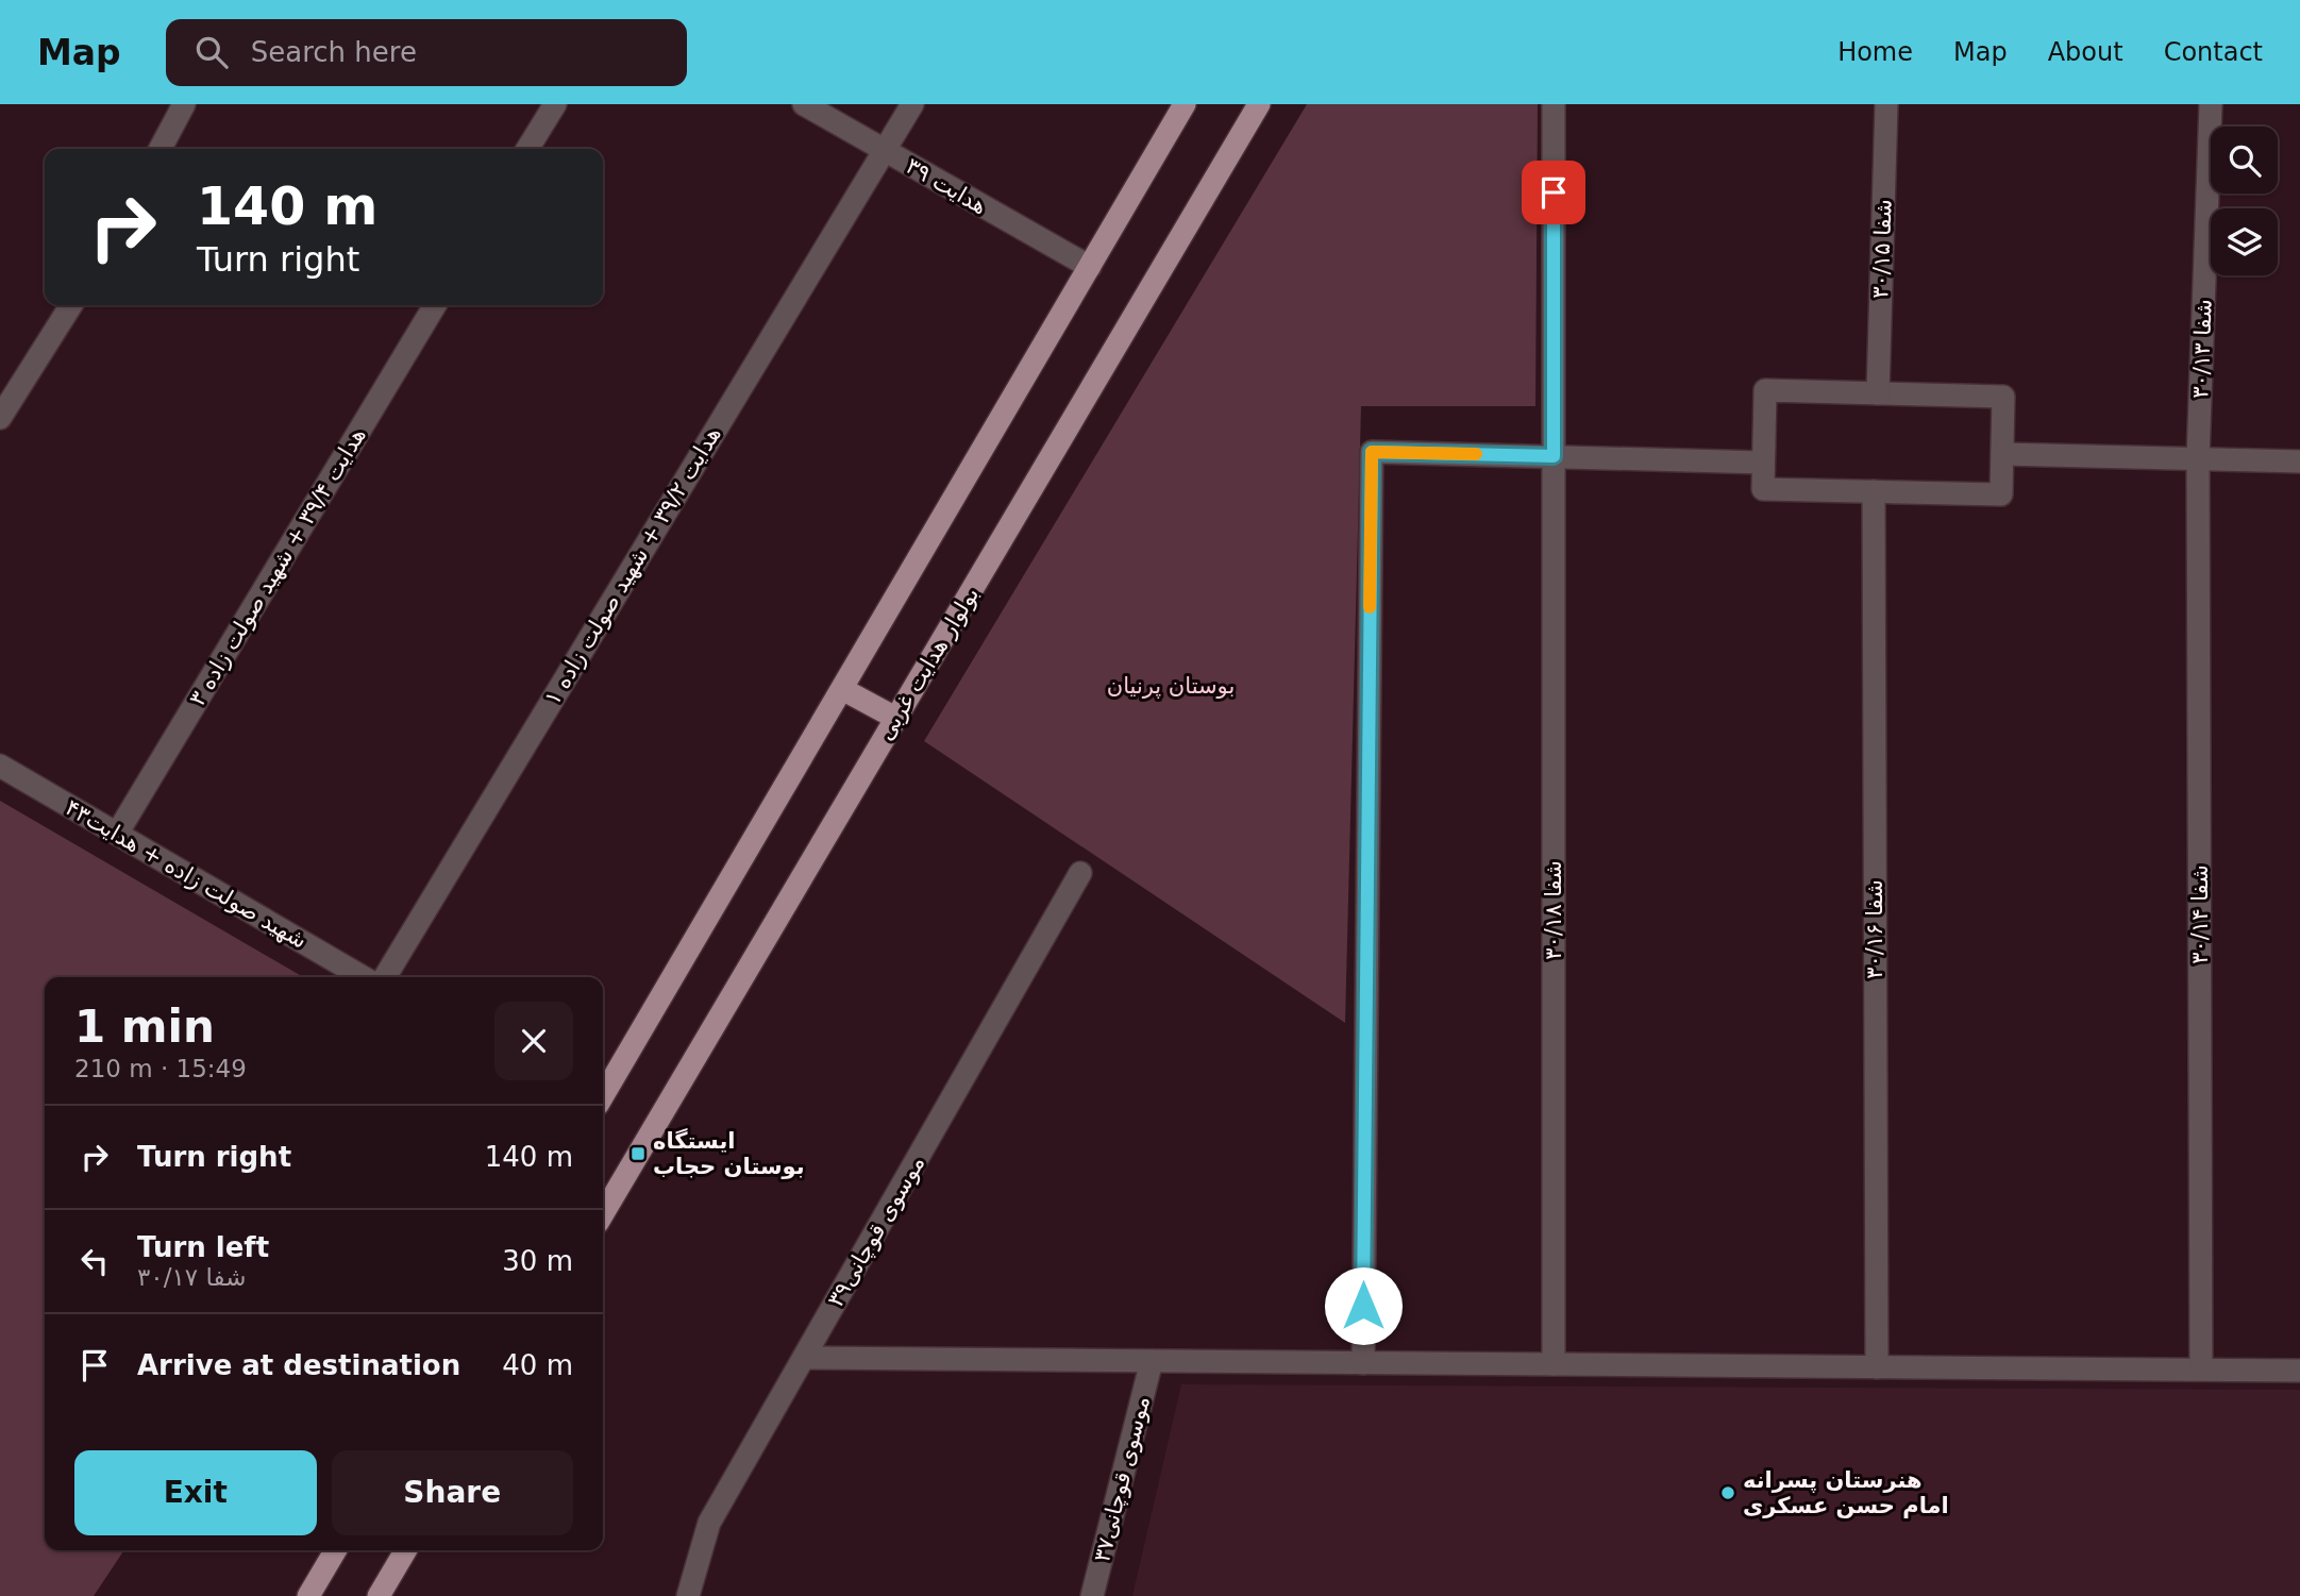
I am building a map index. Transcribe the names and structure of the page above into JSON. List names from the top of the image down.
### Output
{
  "streets": {
    "main road": ["بولوار هدایت غربی"],
    "street": [
      "هدایت ۳۹",
      "شفا ۳۰/۱۵",
      "شفا ۳۰/۱۳",
      "هدایت ۳۹/۲ + شهید صولت زاده ۱",
      "هدایت ۳۹/۴ + شهید صولت زاده ۳",
      "شهید صولت زاده + هدایت۴۳",
      "شفا ۳۰/۱۸",
      "شفا ۳۰/۱۴",
      "شفا ۳۰/۱۶",
      "موسوی قوچانی۳۹",
      "موسوی قوچانی۳۷"
    ]
  },
  "crossings": [
    ["هدایت ۳۹", "هدایت ۳۹/۲ + شهید صولت زاده ۱"],
    ["شفا ۳۰/۱۳", "شفا ۳۰/۱۴"],
    ["هدایت ۳۹/۴ + شهید صولت زاده ۳", "شهید صولت زاده + هدایت۴۳"]
  ],
  "parks": ["بوستان پرنیان"],
  "places": {
    "transit": ["ایستگاه بوستان حجاب"],
    "other": ["هنرستان پسرانه امام حسن عسکری"]
  },
  "page": {
    "header": "Map",
    "search": "Search here",
    "nav": [
      "Home",
      "Map",
      "About",
      "Contact"
    ],
    "turn": ["140 m", "Turn right"],
    "heading": ["1 min", "210 m · 15:49"],
    "list": [
      {
        "name": "Turn right",
        "value": "140 m"
      },
      {
        "name": "Turn left",
        "note": "شفا ۳۰/۱۷",
        "value": "30 m"
      },
      {
        "name": "Arrive at destination",
        "value": "40 m"
      }
    ],
    "buttons": ["Exit", "Share"]
  }
}
